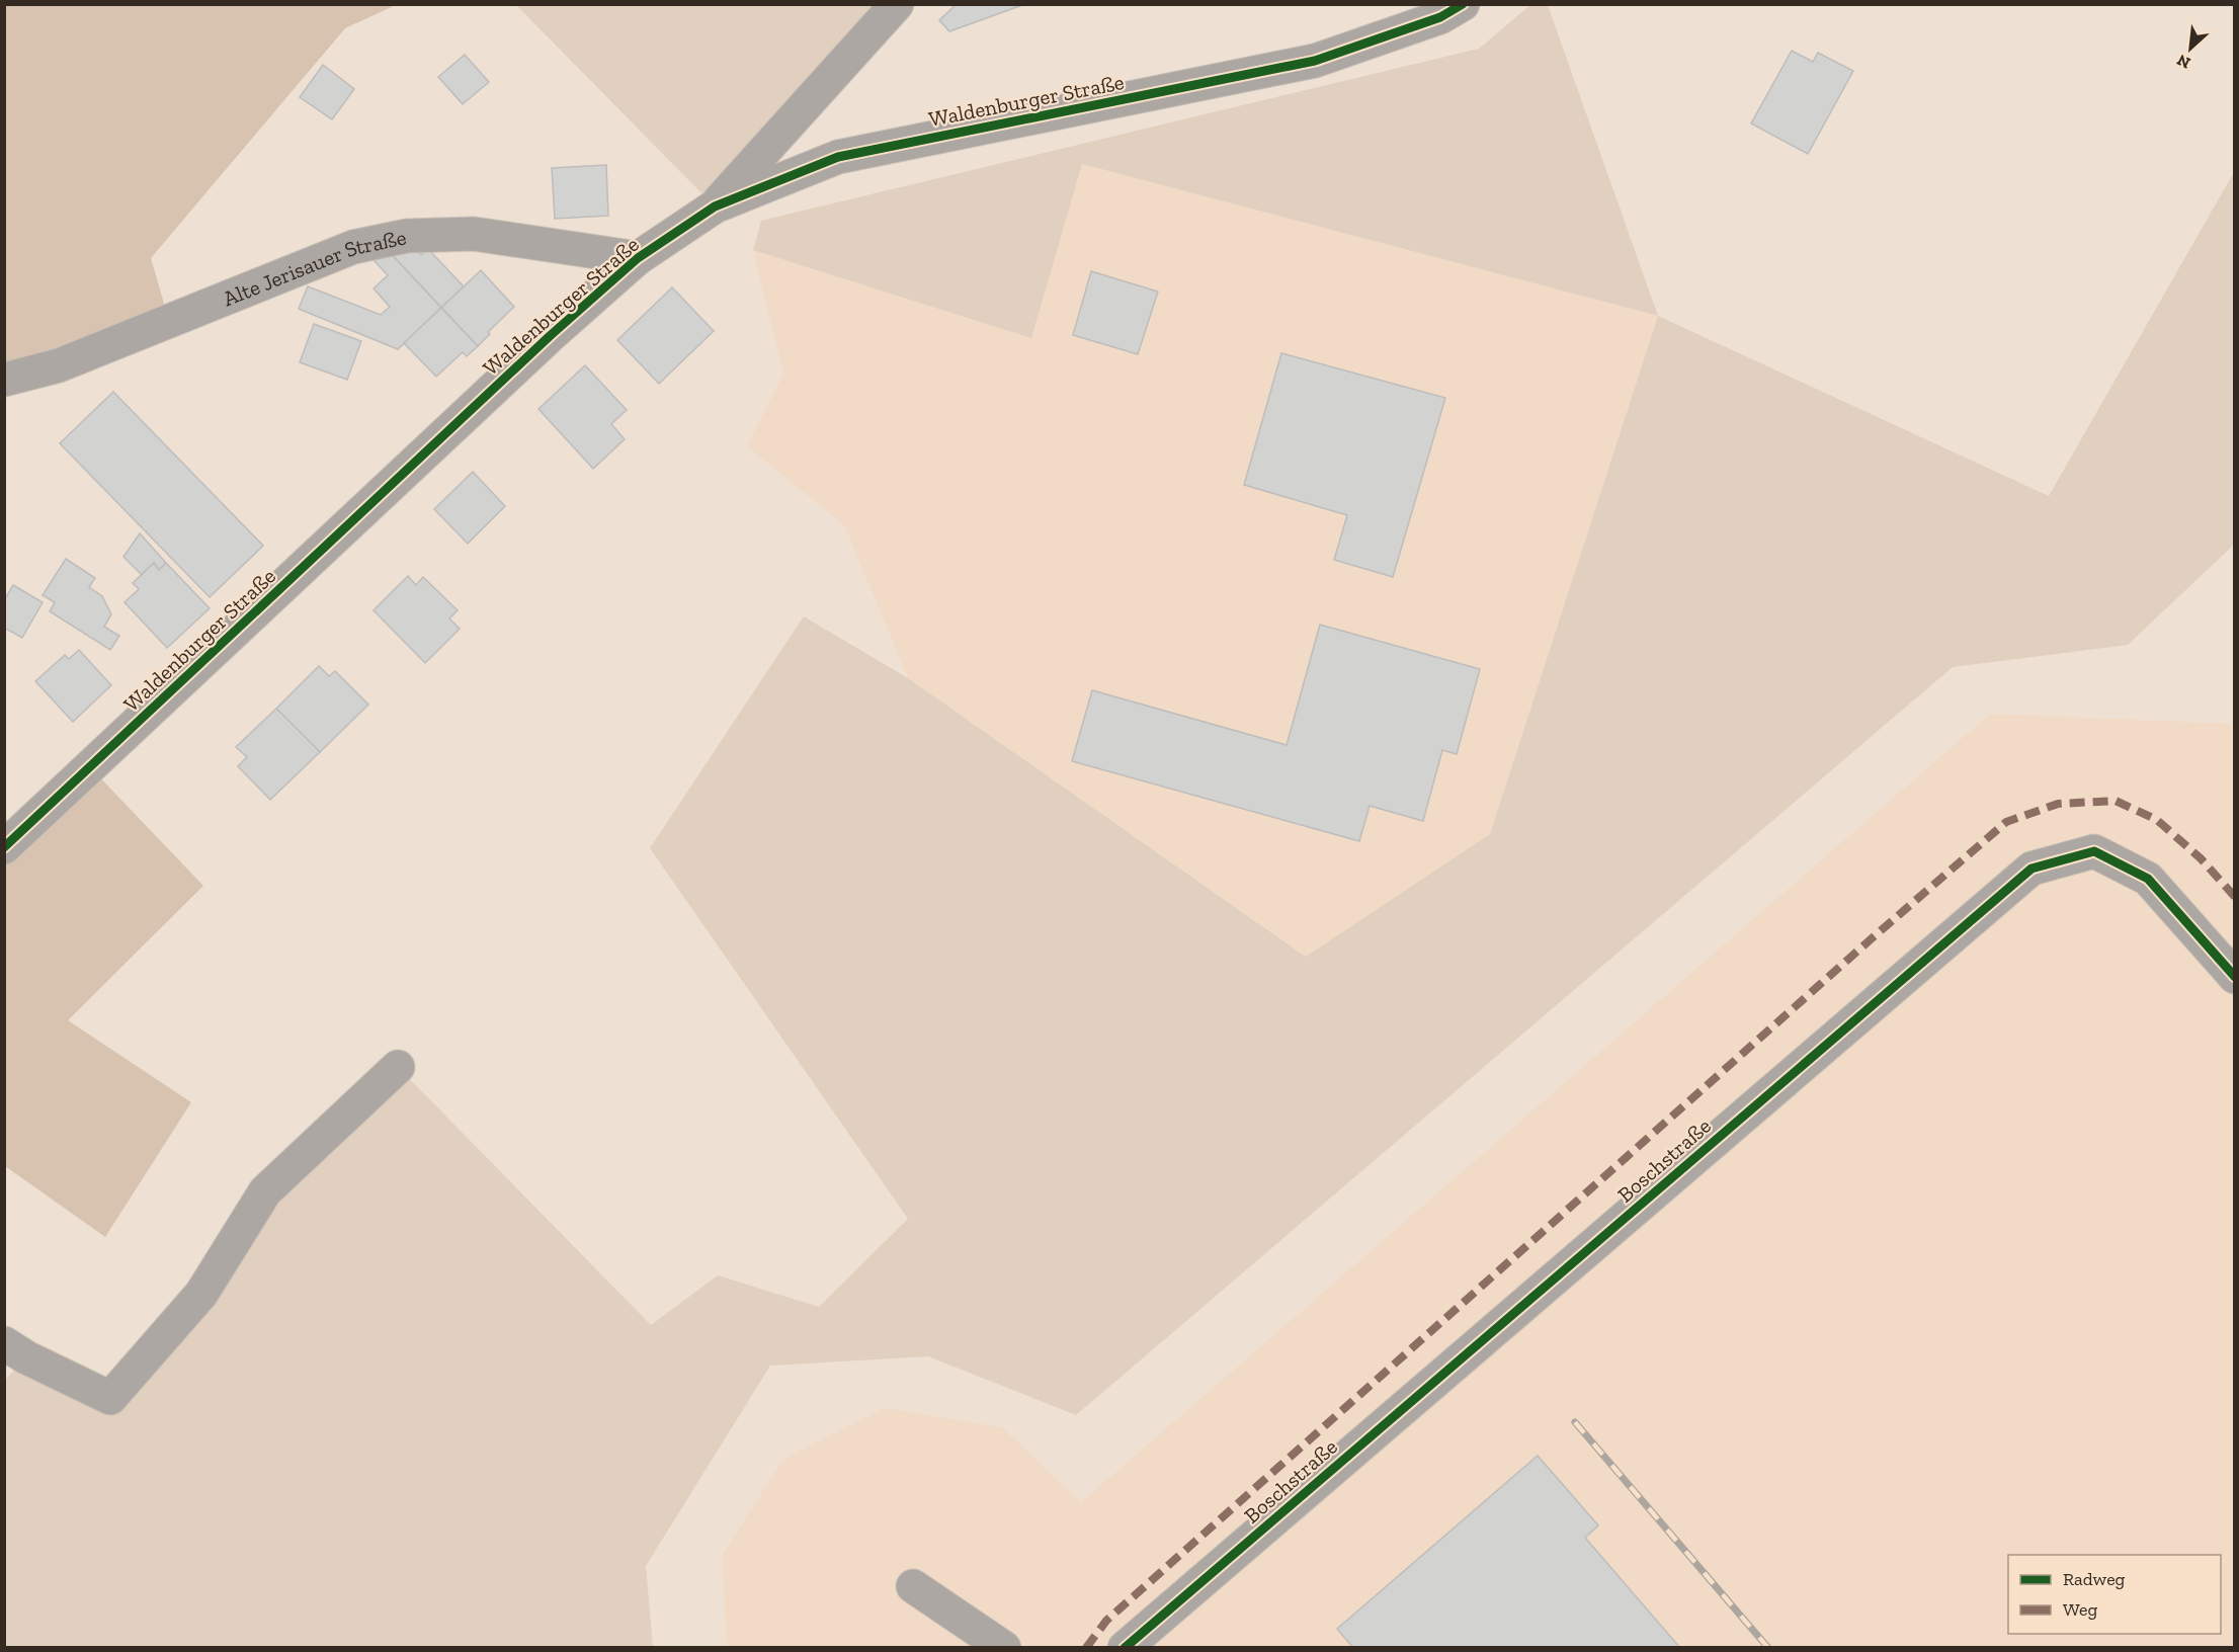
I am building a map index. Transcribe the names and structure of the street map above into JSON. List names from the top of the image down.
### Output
{
  "streets": {
    "street": ["Waldenburger Straße", "Alte Jerisauer Straße", "Boschstraße"]
  },
  "crossings": [
    ["Waldenburger Straße", "Alte Jerisauer Straße"]
  ],
  "legend": ["Radweg", "Weg"],
  "north": "bottom left"
}
